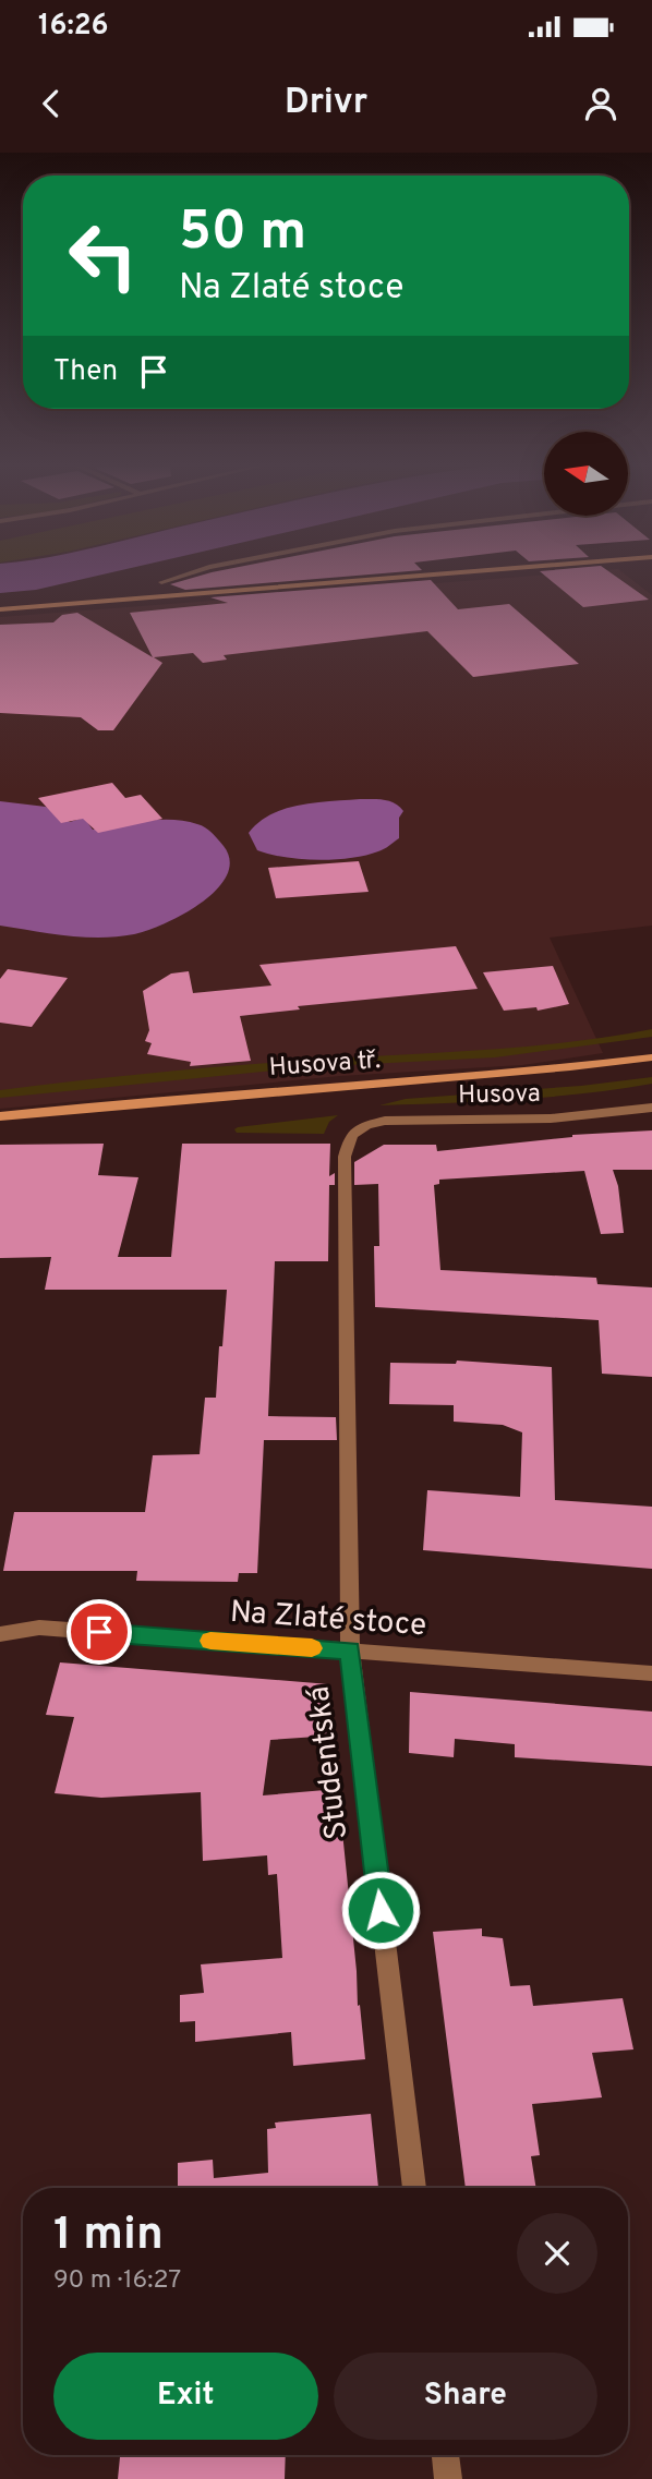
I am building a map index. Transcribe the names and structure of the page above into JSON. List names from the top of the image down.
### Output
{
  "streets": {
    "main road": ["Husova tř."],
    "street": ["Husova", "Na Zlaté stoce", "Studentská"]
  },
  "crossings": [
    ["Husova", "Studentská"],
    ["Na Zlaté stoce", "Studentská"]
  ],
  "north": "left",
  "page": {
    "status": "16:26",
    "header": "Drivr",
    "turn": ["50 m", "Na Zlaté stoce"],
    "then": "Then",
    "heading": ["1 min", "90 m · 16:27"],
    "buttons": ["Exit", "Share"]
  }
}
